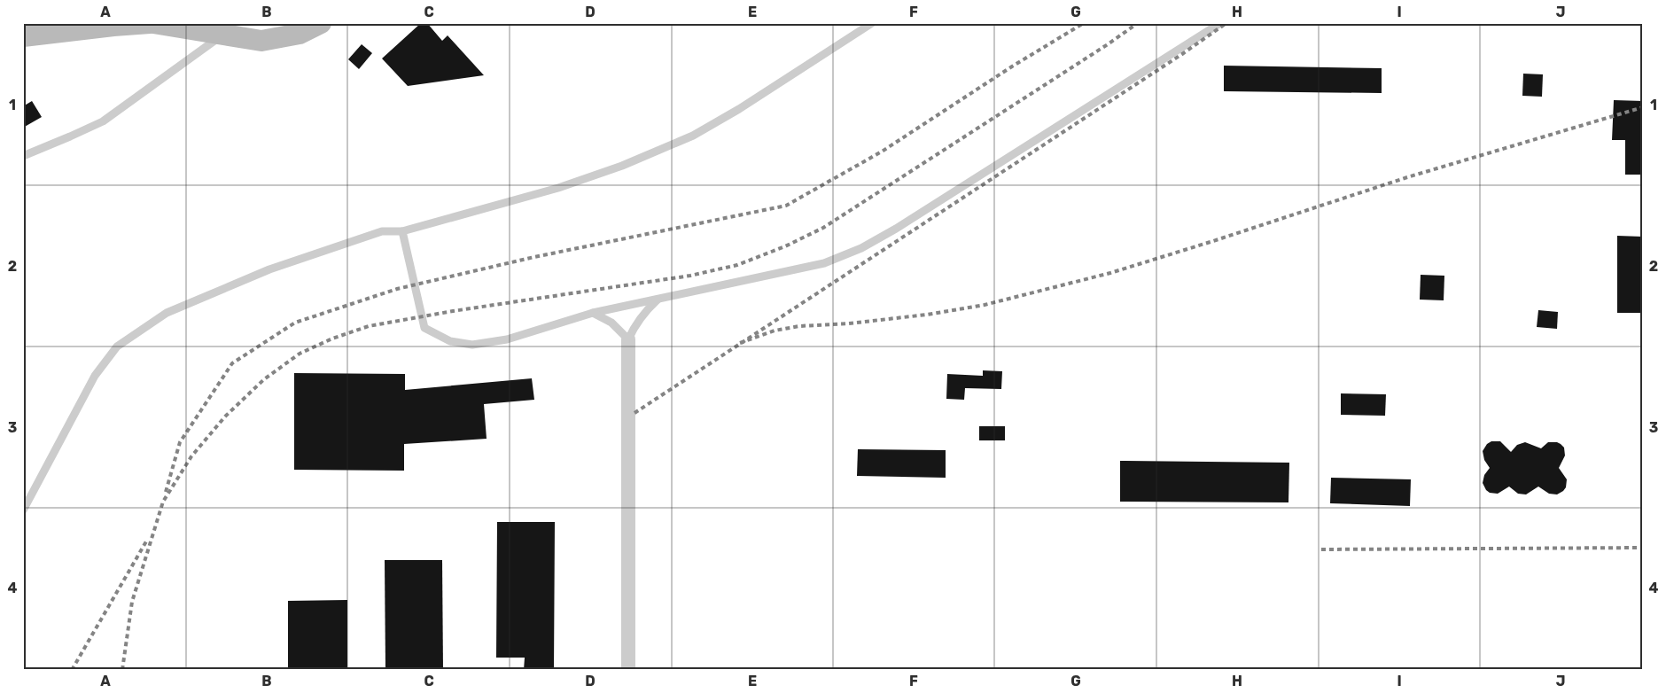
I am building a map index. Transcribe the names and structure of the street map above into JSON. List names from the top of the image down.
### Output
{
  "grid": {
    "columns": [
      "A",
      "B",
      "C",
      "D",
      "E",
      "F",
      "G",
      "H",
      "I",
      "J"
    ],
    "rows": [
      "1",
      "2",
      "3",
      "4"
    ]
  }
}
